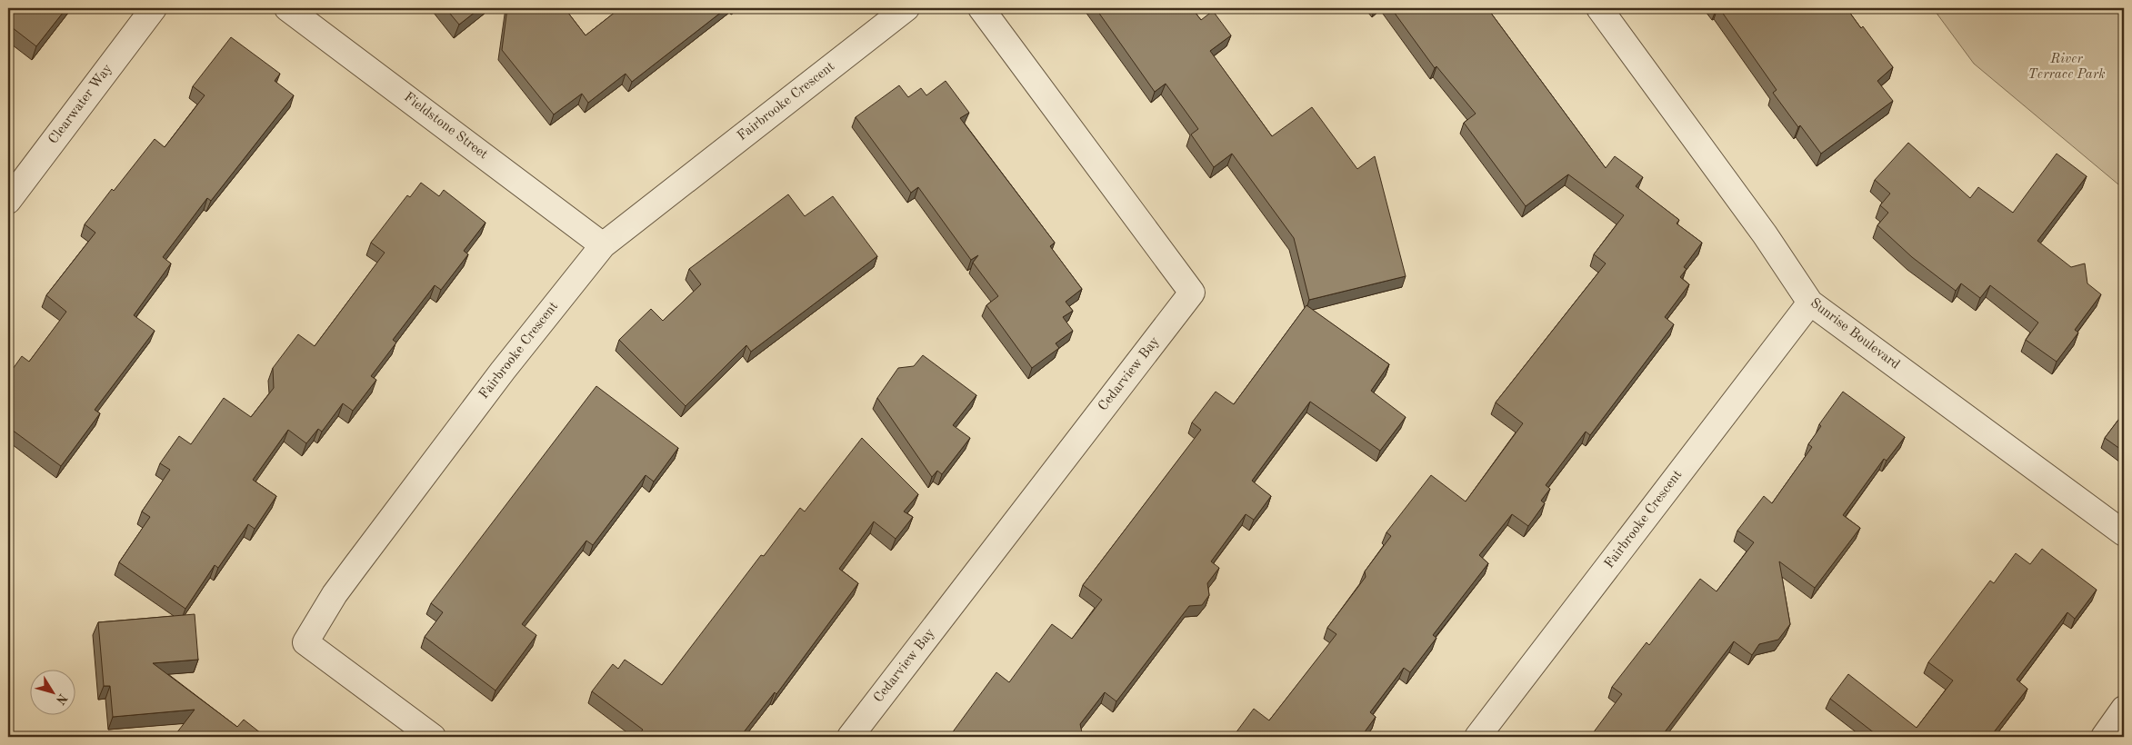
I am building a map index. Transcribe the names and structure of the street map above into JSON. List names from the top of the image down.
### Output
{
  "streets": {
    "street": [
      "Fairbrooke Crescent",
      "Clearwater Way",
      "Fieldstone Street",
      "Sunrise Boulevard",
      "Cedarview Bay"
    ]
  },
  "crossings": [
    ["Fairbrooke Crescent", "Fieldstone Street"],
    ["Fairbrooke Crescent", "Sunrise Boulevard"]
  ],
  "parks": ["River Terrace Park"],
  "north": "bottom right"
}
